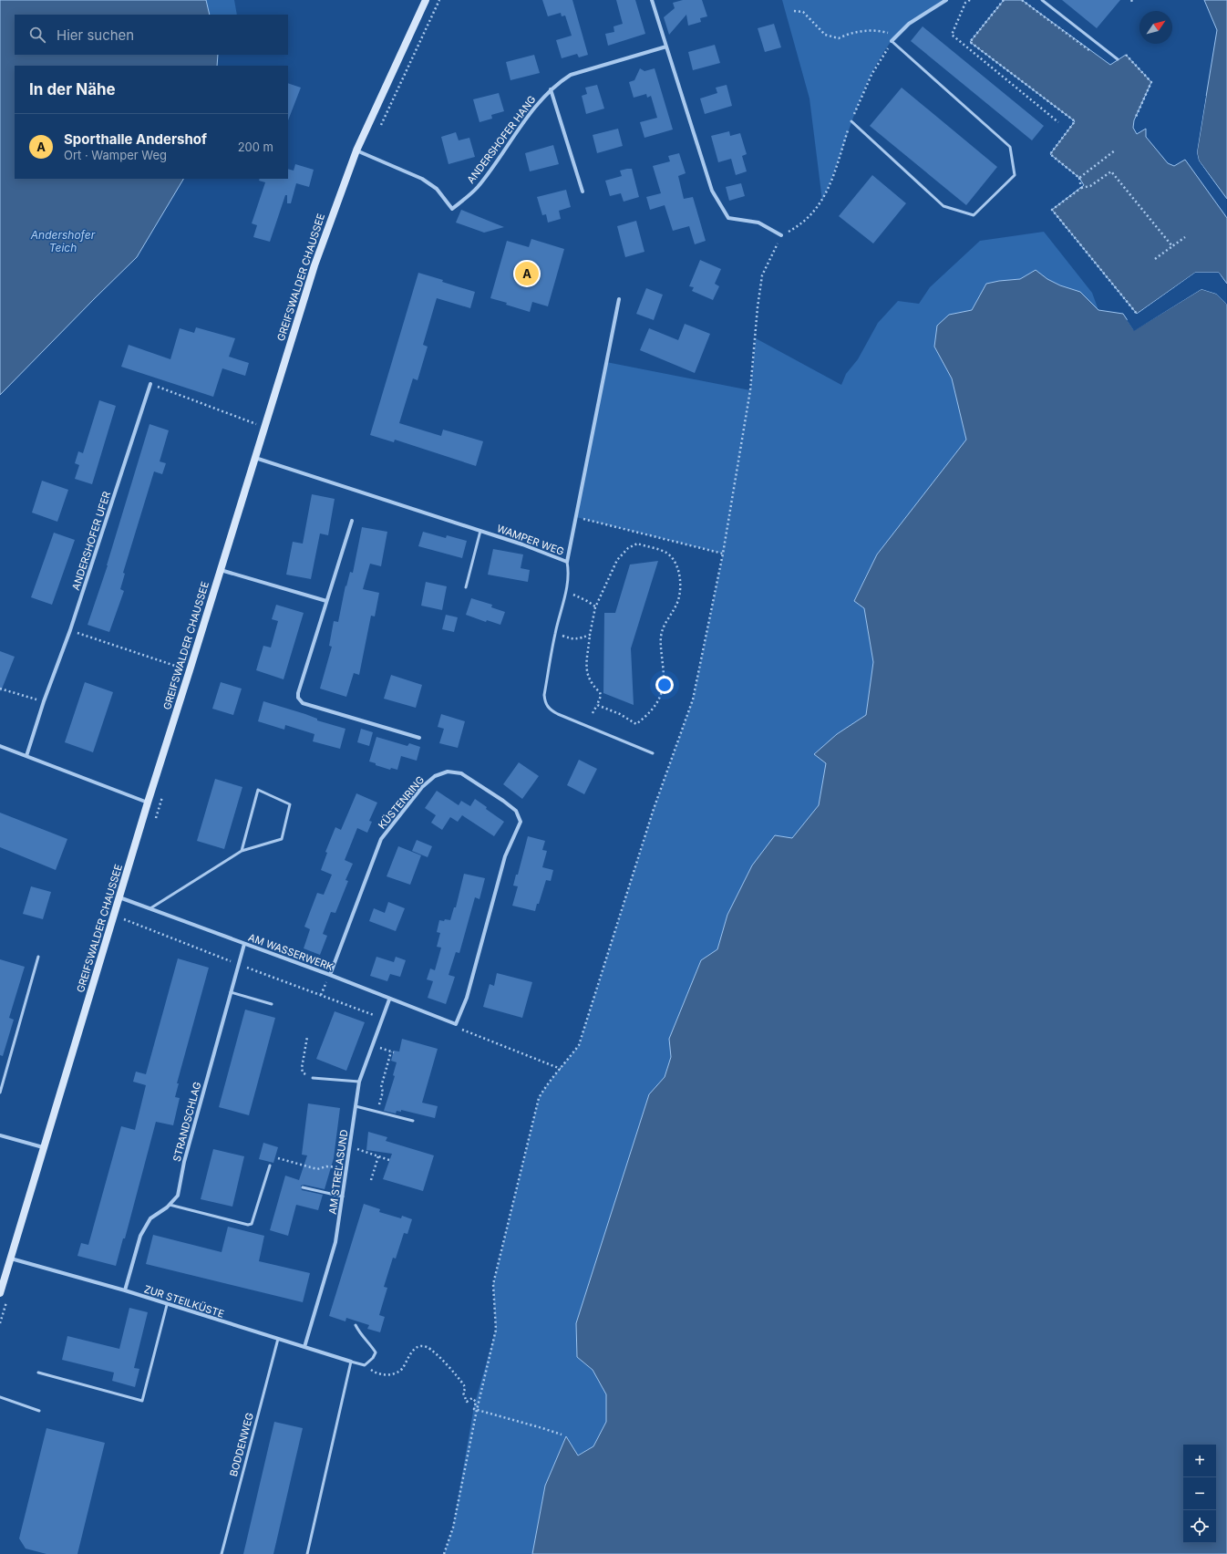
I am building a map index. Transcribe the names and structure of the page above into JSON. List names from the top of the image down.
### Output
{
  "streets": {
    "main road": ["GREIFSWALDER CHAUSSEE"],
    "street": [
      "ANDERSHOFER HANG",
      "WAMPER WEG",
      "ANDERSHOFER UFER",
      "KÜSTENRING",
      "AM WASSERWERK",
      "STRANDSCHLAG",
      "AM STRELASUND",
      "ZUR STEILKÜSTE"
    ],
    "lane": ["BODDENWEG"]
  },
  "crossings": [
    ["ANDERSHOFER HANG", "GREIFSWALDER CHAUSSEE"],
    ["GREIFSWALDER CHAUSSEE", "WAMPER WEG"],
    ["GREIFSWALDER CHAUSSEE", "AM WASSERWERK"],
    ["GREIFSWALDER CHAUSSEE", "ZUR STEILKÜSTE"],
    ["KÜSTENRING", "AM WASSERWERK"],
    ["AM WASSERWERK", "STRANDSCHLAG"],
    ["AM WASSERWERK", "AM STRELASUND"],
    ["STRANDSCHLAG", "ZUR STEILKÜSTE"],
    ["AM STRELASUND", "ZUR STEILKÜSTE"],
    ["ZUR STEILKÜSTE", "BODDENWEG"]
  ],
  "water": ["Andershofer Teich"],
  "north": "top right",
  "page": {
    "search": "Hier suchen",
    "heading": "In der Nähe",
    "list": [
      {
        "mark": "A",
        "name": "Sporthalle Andershof",
        "note": "Ort · Wamper Weg",
        "value": "200 m"
      }
    ],
    "pins": "A",
    "map_buttons": ["+", "−"]
  }
}
